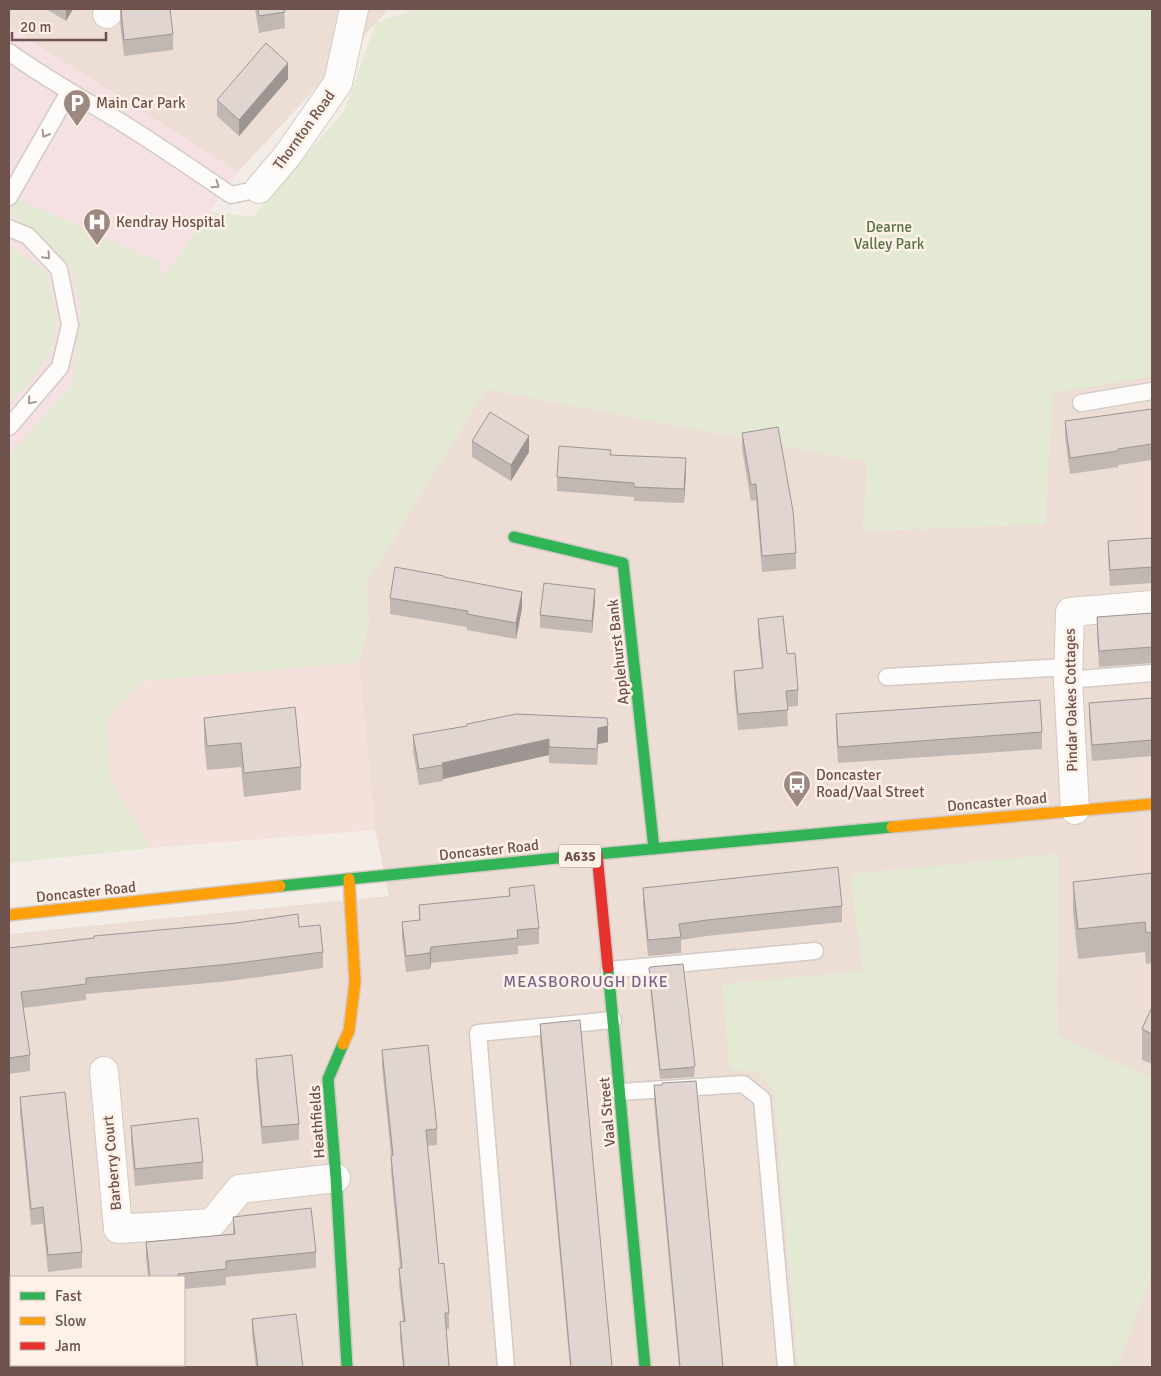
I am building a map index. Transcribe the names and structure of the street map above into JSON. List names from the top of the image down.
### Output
{
  "streets": {
    "main road": [
      "Applehurst Bank",
      "Doncaster Road",
      "A635",
      "Vaal Street",
      "Heathfields"
    ],
    "street": ["Thornton Road", "Pindar Oakes Cottages", "Barberry Court"]
  },
  "crossings": [
    ["Applehurst Bank", "Doncaster Road"],
    ["Pindar Oakes Cottages", "Doncaster Road"],
    ["Doncaster Road", "Vaal Street"],
    ["Doncaster Road", "Heathfields"],
    ["Heathfields", "Barberry Court"]
  ],
  "districts": ["MEASBOROUGH DIKE"],
  "parks": ["Dearne Valley Park"],
  "places": {
    "parking": ["Main Car Park"],
    "hospital": ["Kendray Hospital"],
    "bus stop": ["Doncaster Road/Vaal Street"]
  },
  "legend": ["Fast", "Slow", "Jam"],
  "scale_bar": "20 m"
}
